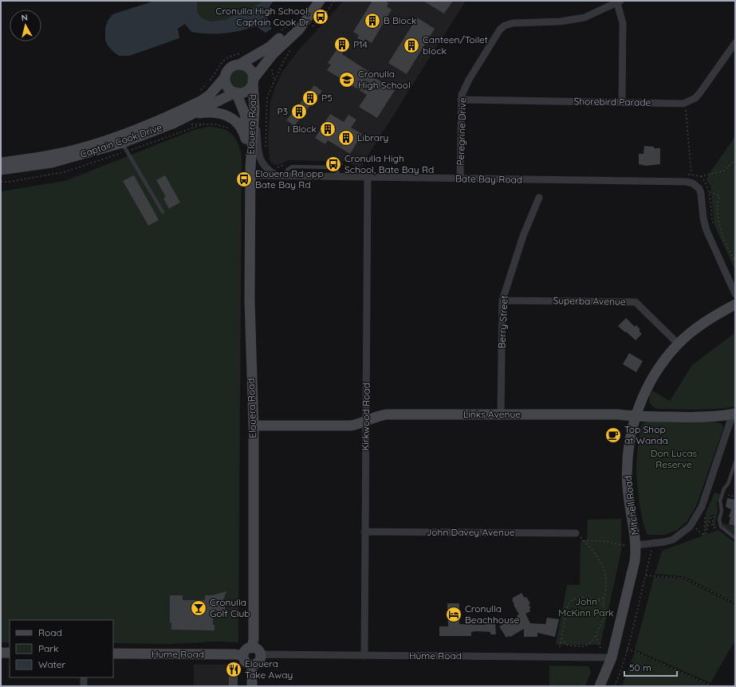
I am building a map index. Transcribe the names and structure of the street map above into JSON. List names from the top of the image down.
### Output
{
  "streets": {
    "street": [
      "Shorebird Parade",
      "Elouera Road",
      "Peregrine Drive",
      "Captain Cook Drive",
      "Bate Bay Road",
      "Superba Avenue",
      "Berry Street",
      "Links Avenue",
      "Kirkwood Road",
      "Mitchell Road",
      "John Davey Avenue",
      "Hume Road"
    ]
  },
  "crossings": [
    ["Shorebird Parade", "Peregrine Drive"],
    ["Elouera Road", "Captain Cook Drive"],
    ["Elouera Road", "Bate Bay Road"],
    ["Elouera Road", "Links Avenue"],
    ["Elouera Road", "Hume Road"],
    ["Peregrine Drive", "Bate Bay Road"],
    ["Bate Bay Road", "Kirkwood Road"],
    ["Superba Avenue", "Berry Street"],
    ["Superba Avenue", "Mitchell Road"],
    ["Berry Street", "Links Avenue"],
    ["Links Avenue", "Kirkwood Road"],
    ["Links Avenue", "Mitchell Road"],
    ["Kirkwood Road", "John Davey Avenue"],
    ["Kirkwood Road", "Hume Road"],
    ["Mitchell Road", "Hume Road"]
  ],
  "parks": ["Don Lucas Reserve", "John McKinn Park"],
  "places": {
    "bus stop": ["Cronulla High School, Captain Cook Dr", "Cronulla High School, Bate Bay Rd", "Elouera Rd opp Bate Bay Rd"],
    "building": [
      "B Block",
      "P14",
      "Canteen/Toilet block",
      "P5",
      "P3",
      "I Block",
      "Library"
    ],
    "school or university": ["Cronulla High School"],
    "cafe": ["Top Shop at Wanda"],
    "bar": ["Cronulla Golf Club"],
    "hotel": ["Cronulla Beachhouse"],
    "restaurant": ["Elouera Take Away"]
  },
  "legend": ["Road", "Park", "Water"],
  "scale_bar": "50 m",
  "north": "top"
}
